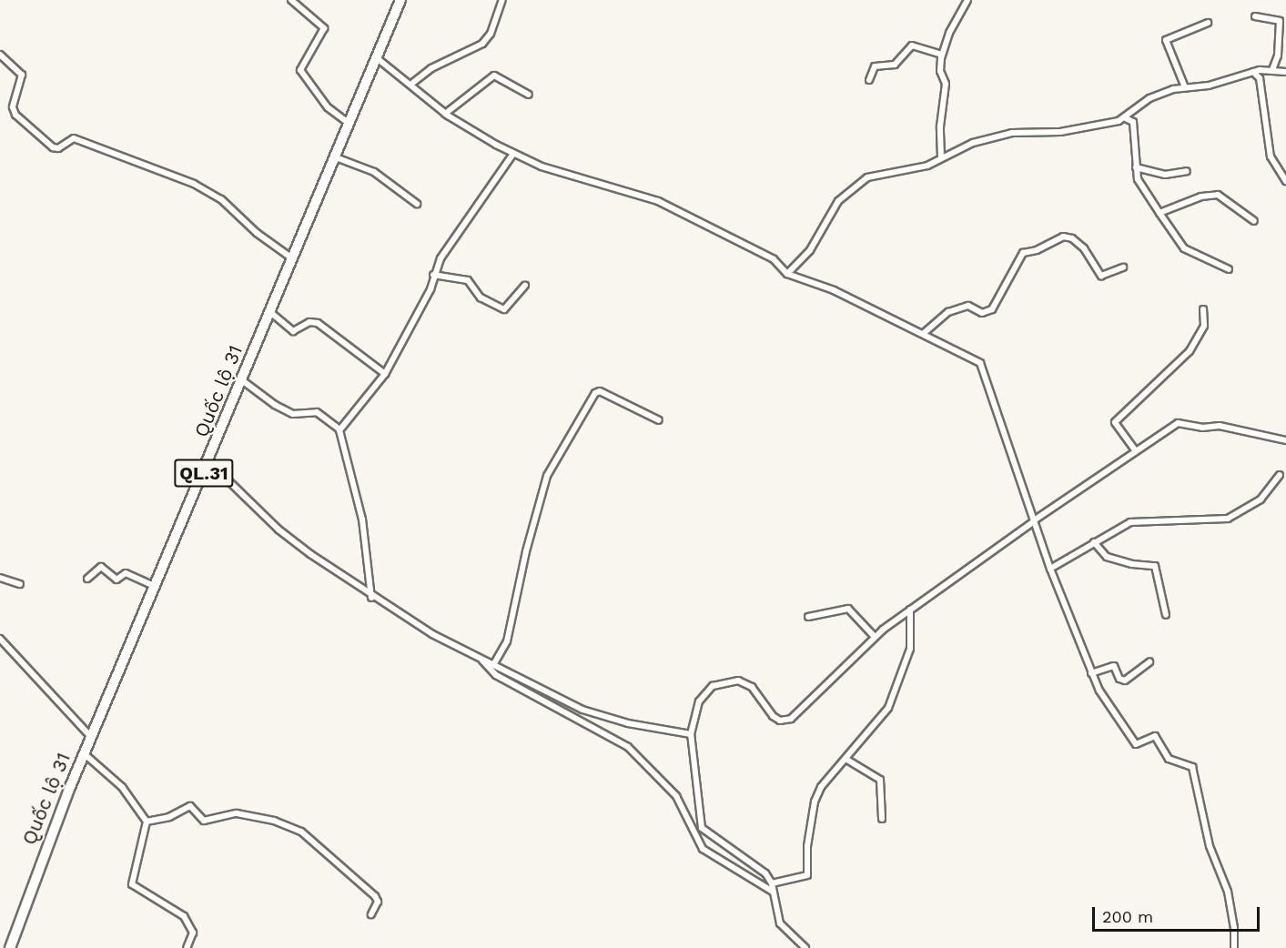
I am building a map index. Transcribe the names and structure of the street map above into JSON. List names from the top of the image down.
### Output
{
  "streets": {
    "highway": ["Quốc lộ 31", "QL.31"]
  },
  "scale_bar": "200 m"
}
